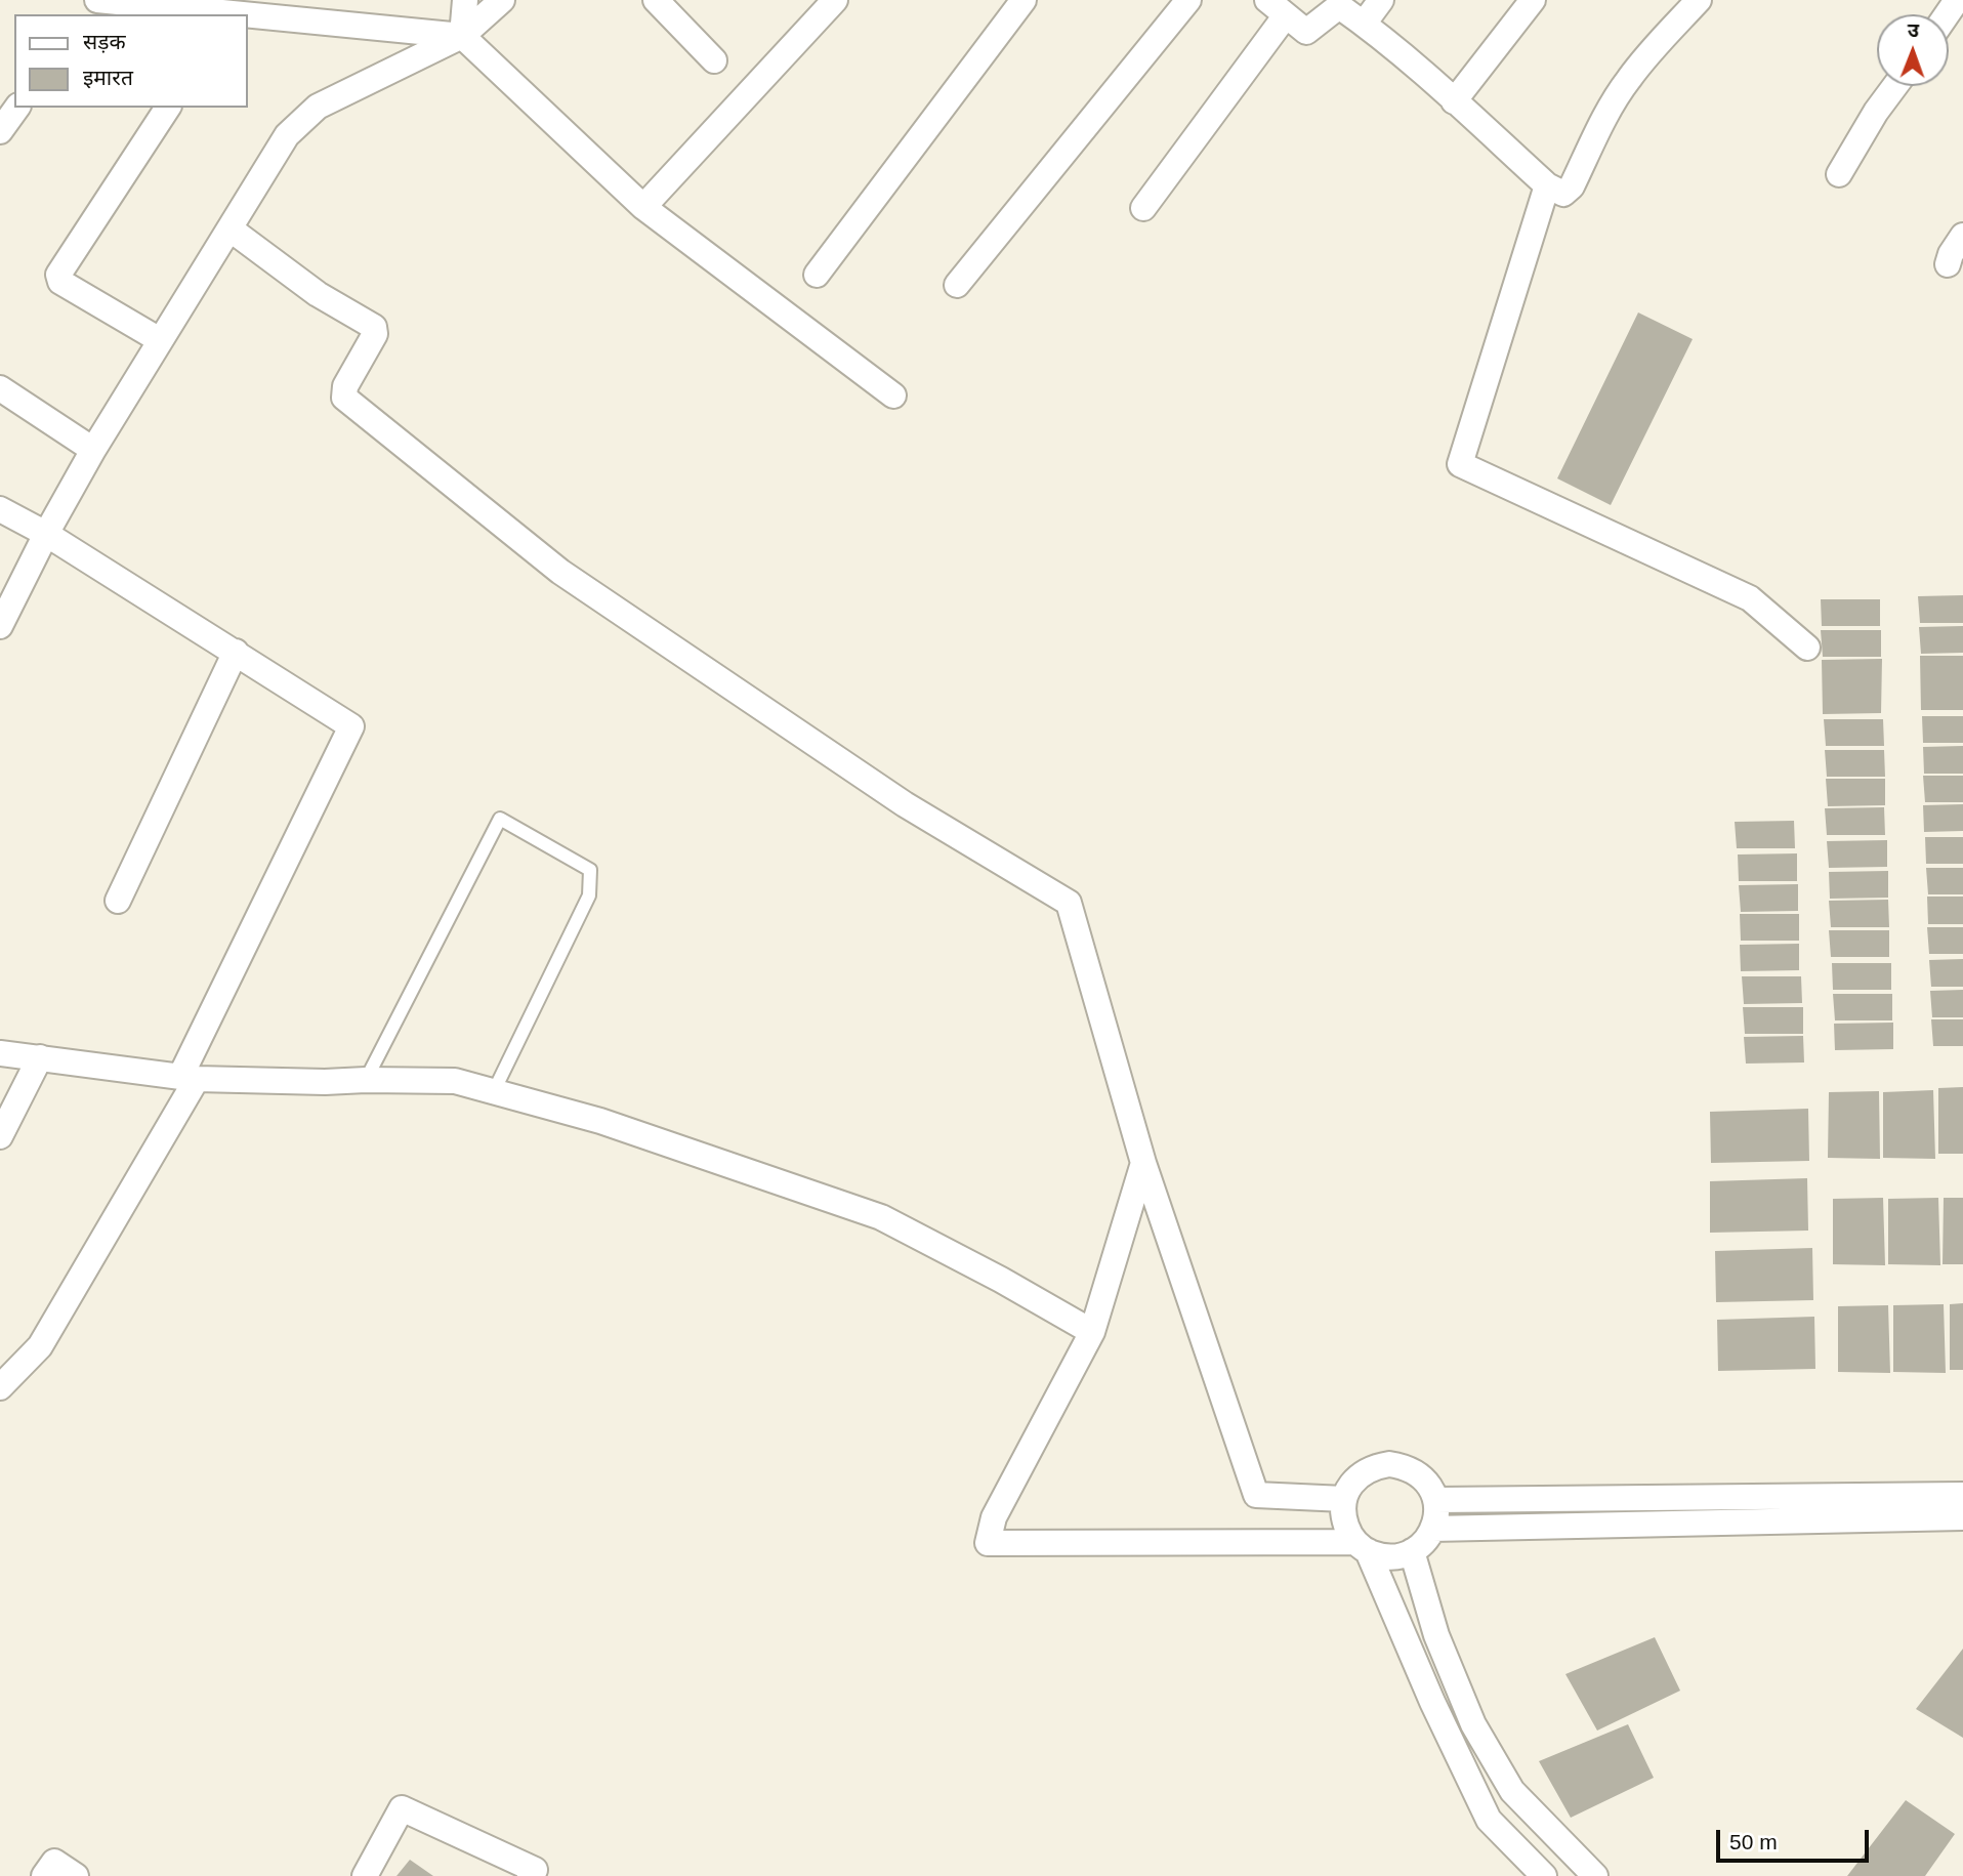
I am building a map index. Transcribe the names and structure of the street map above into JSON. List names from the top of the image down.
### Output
{
  "legend": ["सड़क", "इमारत"],
  "scale_bar": "50 m",
  "north": "top"
}
